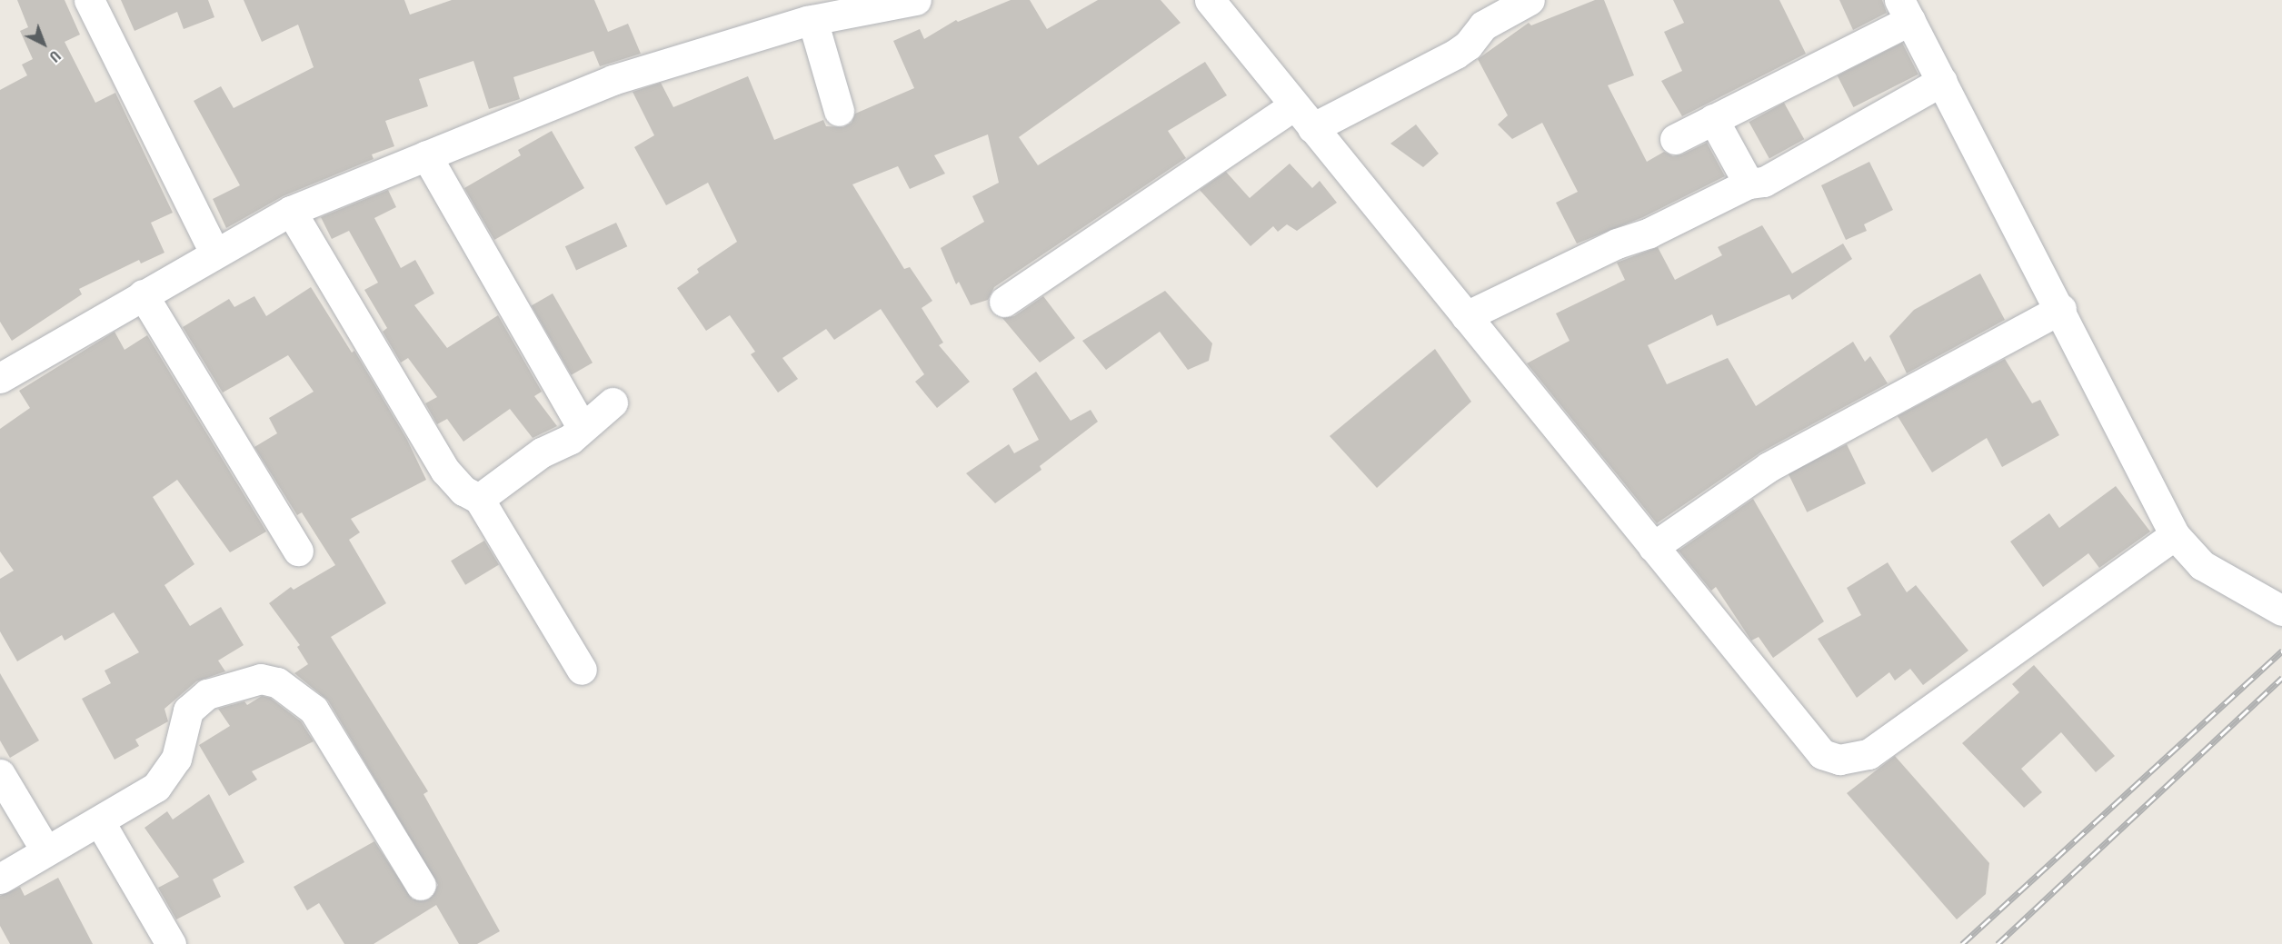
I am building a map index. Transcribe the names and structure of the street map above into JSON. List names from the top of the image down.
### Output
{
  "north": "bottom right"
}
